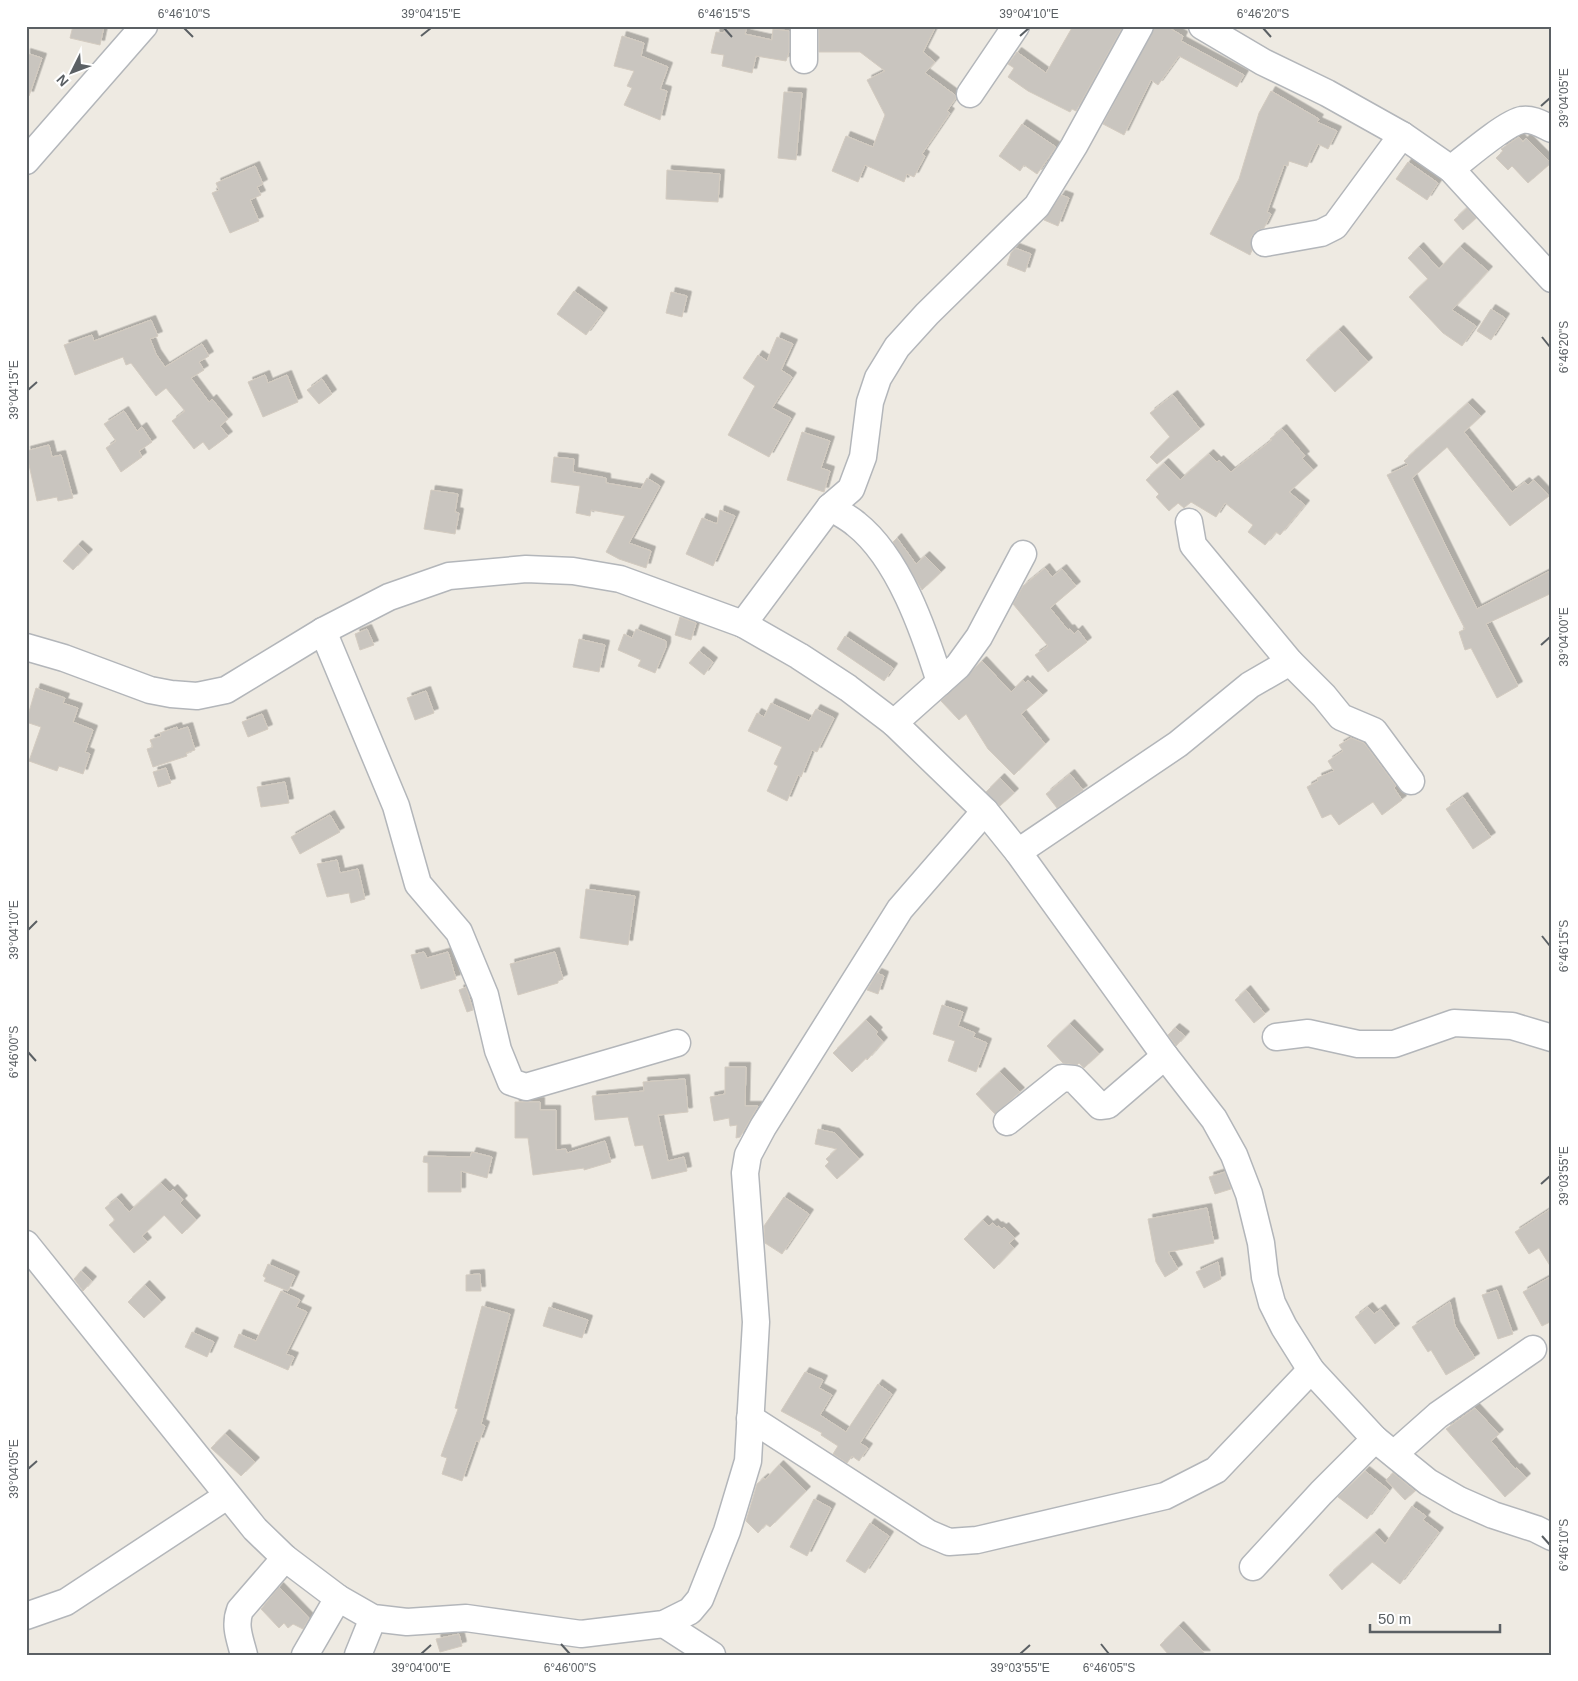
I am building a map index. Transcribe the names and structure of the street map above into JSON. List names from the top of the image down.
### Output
{
  "scale_bar": "50 m",
  "north": "bottom left",
  "coordinates": [
    "6°46'10\"S",
    "39°04'15\"E",
    "6°46'15\"S",
    "39°04'10\"E",
    "6°46'20\"S",
    "39°04'05\"E",
    "39°04'00\"E",
    "6°46'00\"S",
    "39°03'55\"E",
    "6°46'05\"S"
  ]
}
